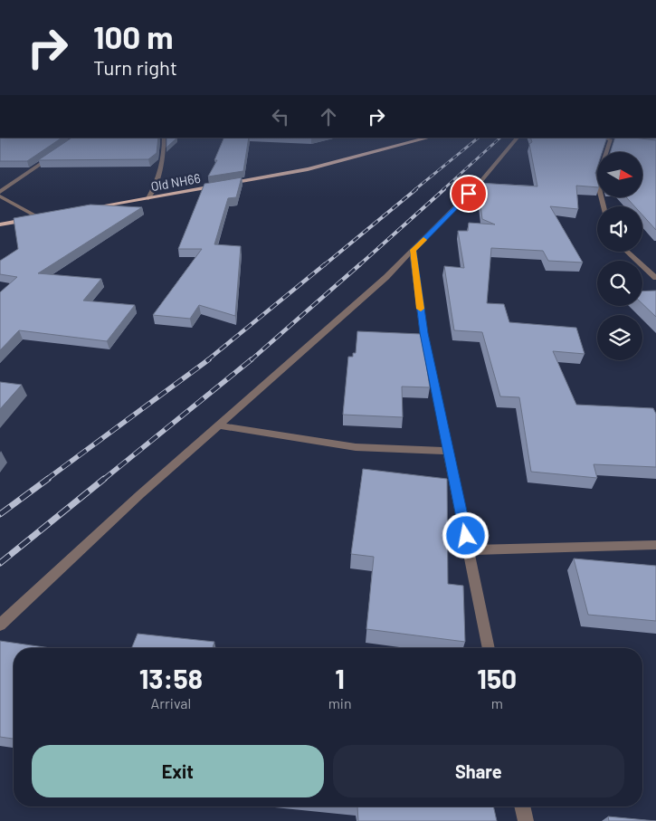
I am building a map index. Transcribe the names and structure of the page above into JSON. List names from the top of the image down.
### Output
{
  "streets": {
    "main road": ["Old NH66"]
  },
  "north": "right",
  "page": {
    "turn": ["100 m", "Turn right"],
    "eta": [
      "13:58",
      "Arrival",
      "1",
      "min",
      "150",
      "m"
    ],
    "buttons": ["Exit", "Share"]
  }
}
